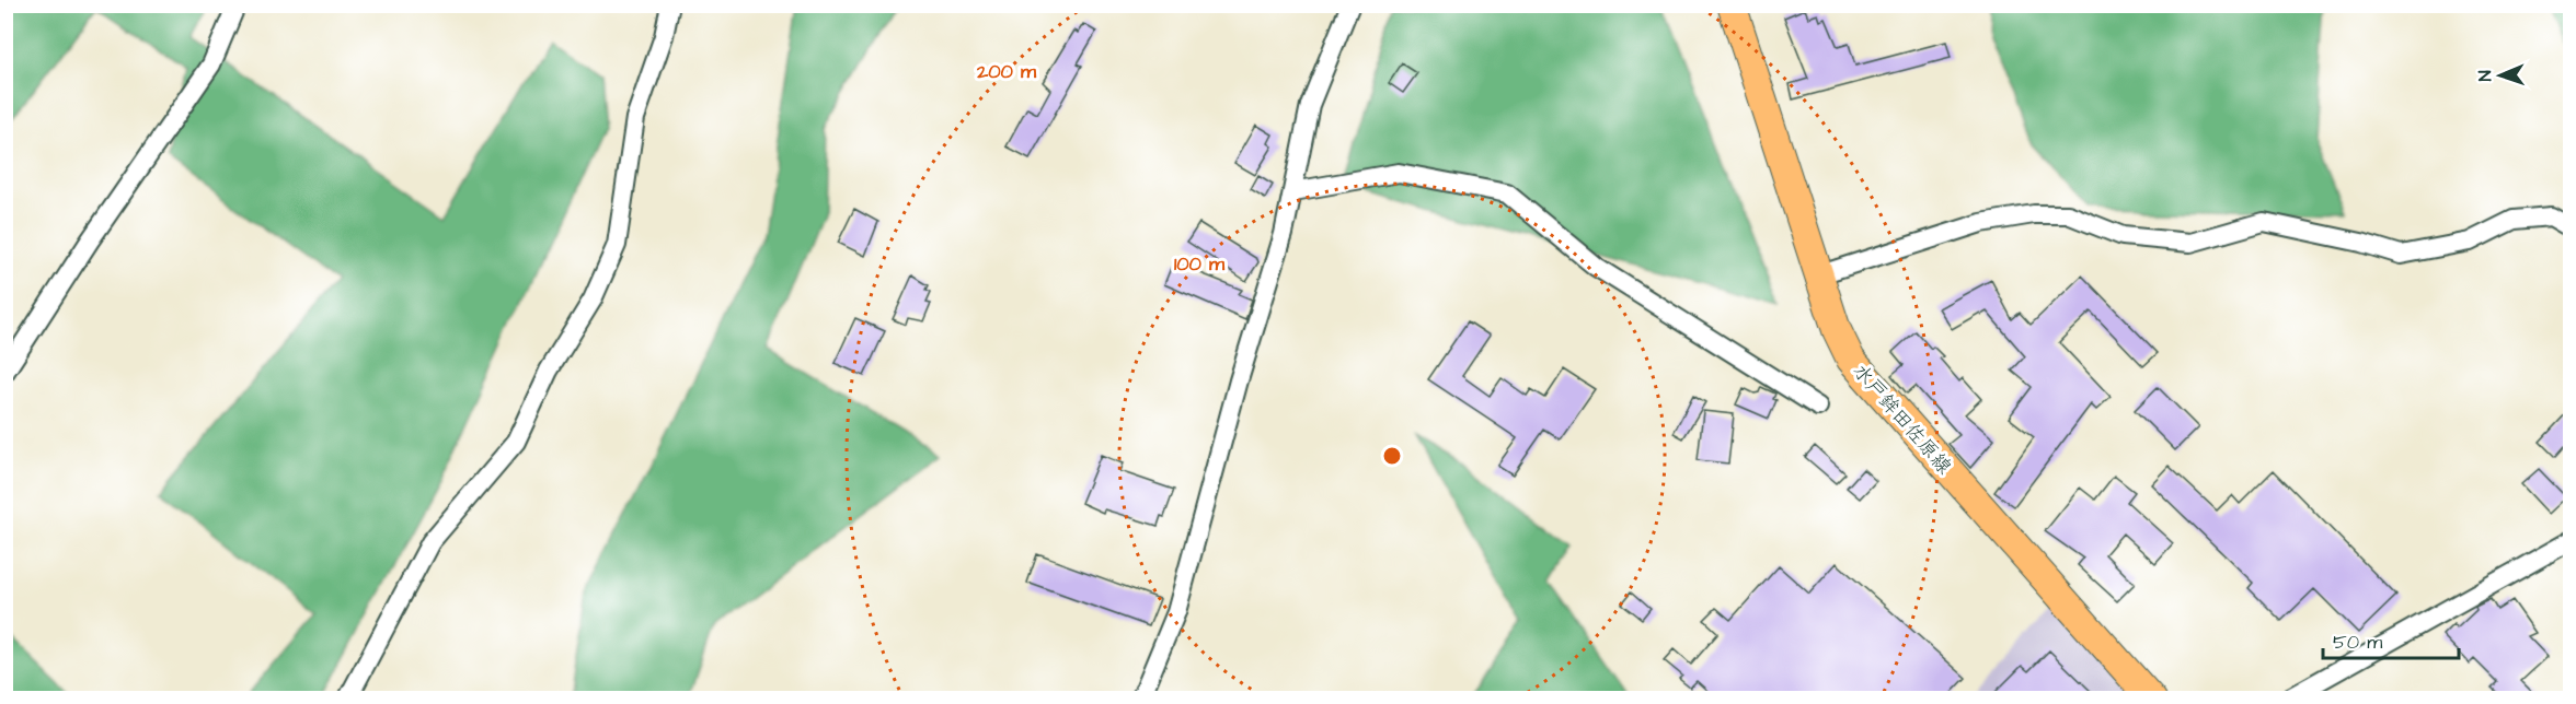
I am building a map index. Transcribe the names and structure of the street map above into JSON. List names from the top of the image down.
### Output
{
  "streets": {
    "main road": ["水戸鉾田佐原線"]
  },
  "scale_bar": "50 m",
  "north": "left",
  "rings": ["200 m", "100 m"]
}
